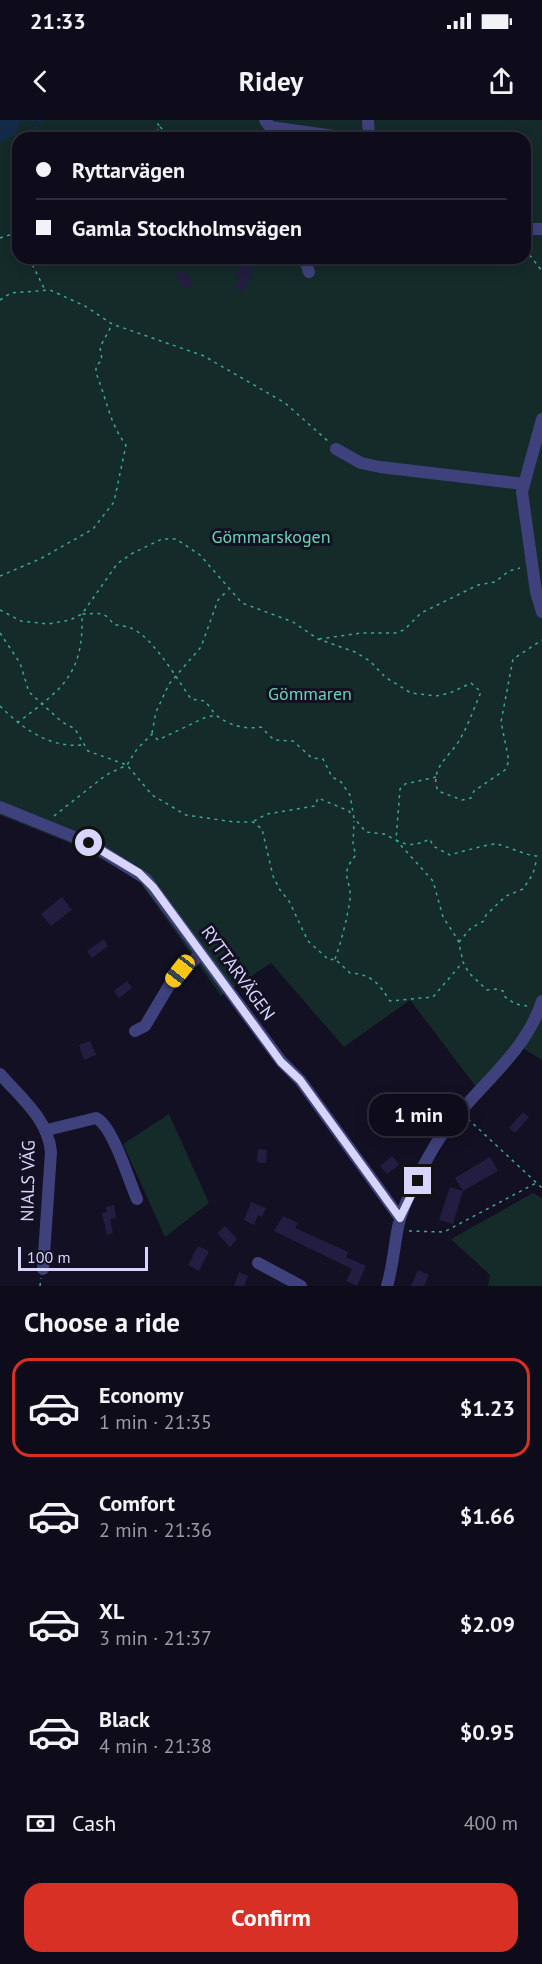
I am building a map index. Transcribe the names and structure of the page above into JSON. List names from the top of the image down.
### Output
{
  "streets": {
    "street": ["RYTTARVÄGEN", "NIALS VÄG"]
  },
  "parks": ["Gömmarskogen", "Gömmaren"],
  "scale_bar": "100 m",
  "page": {
    "status": "21:33",
    "header": "Ridey",
    "banner": ["Ryttarvägen", "Gamla Stockholmsvägen"],
    "bubble": "1 min",
    "scale": "100 m",
    "heading": "Choose a ride",
    "list": [
      {
        "name": "Economy",
        "note": "1 min · 21:35",
        "value": "$1.23"
      },
      {
        "name": "Comfort",
        "note": "2 min · 21:36",
        "value": "$1.66"
      },
      {
        "name": "XL",
        "note": "3 min · 21:37",
        "value": "$2.09"
      },
      {
        "name": "Black",
        "note": "4 min · 21:38",
        "value": "$0.95"
      }
    ],
    "pay": ["Cash", "400 m"],
    "buttons": "Confirm"
  }
}
